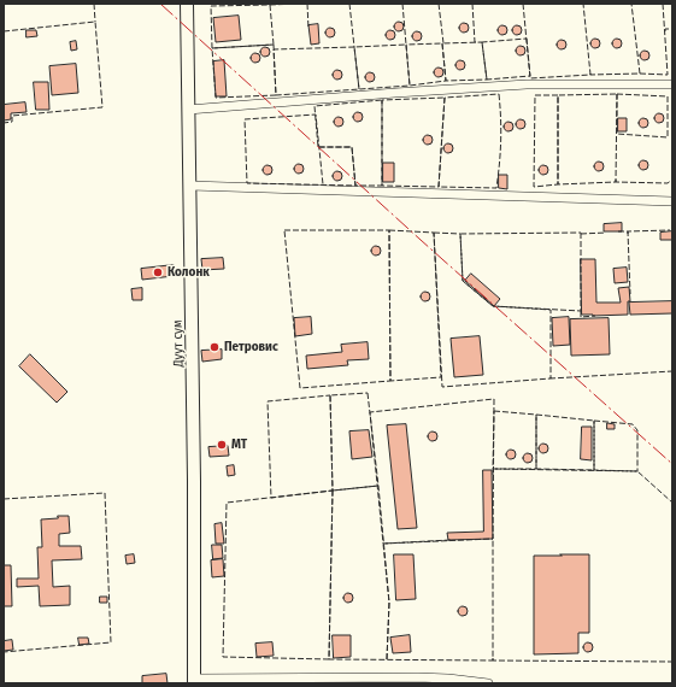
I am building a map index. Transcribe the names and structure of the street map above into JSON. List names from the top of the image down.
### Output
{
  "streets": {
    "main road": ["Дуут сум"]
  },
  "places": ["Колонк", "Петровиc", "MT"]
}
